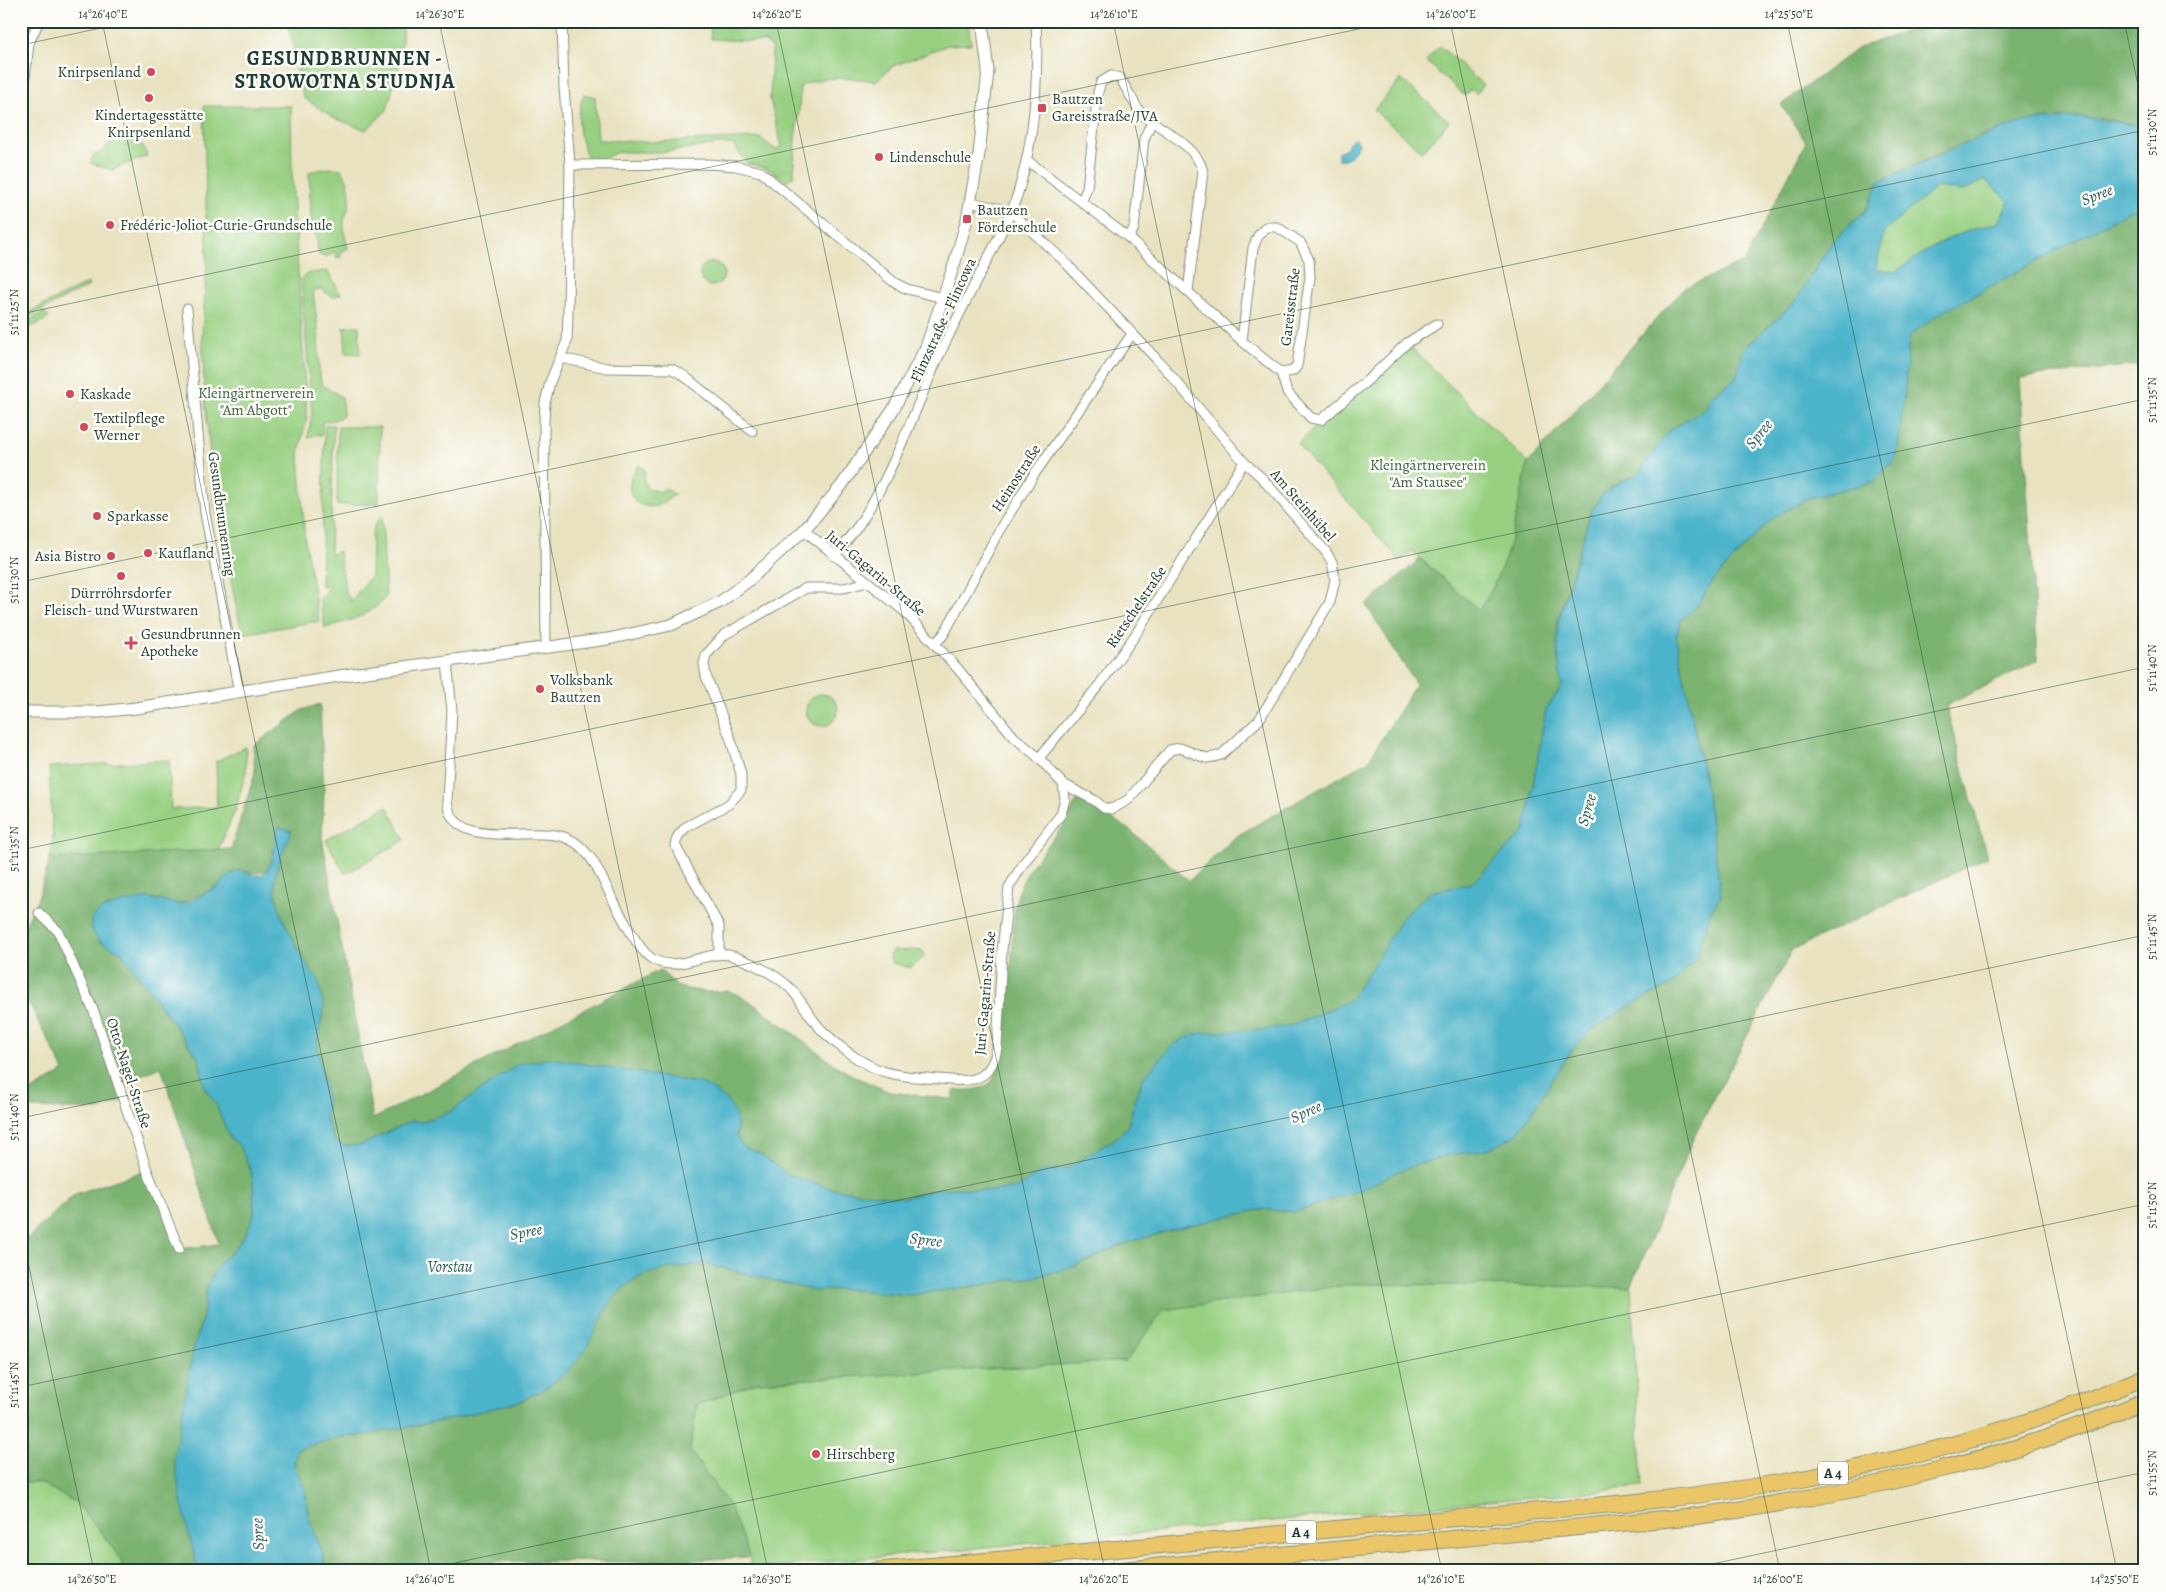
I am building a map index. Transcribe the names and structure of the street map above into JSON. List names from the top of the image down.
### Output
{
  "streets": {
    "highway": ["A 4"],
    "street": [
      "Gareisstraße",
      "Flinzstraße - Flincowa",
      "Heinostraße",
      "Am Steinhübel",
      "Gesundbrunnenring",
      "Juri-Gagarin-Straße",
      "Rietschelstraße",
      "Otto-Nagel-Straße"
    ]
  },
  "crossings": [
    ["Gareisstraße", "Flinzstraße - Flincowa"],
    ["Flinzstraße - Flincowa", "Am Steinhübel"],
    ["Flinzstraße - Flincowa", "Juri-Gagarin-Straße"],
    ["Heinostraße", "Am Steinhübel"],
    ["Heinostraße", "Juri-Gagarin-Straße"],
    ["Am Steinhübel", "Juri-Gagarin-Straße"],
    ["Am Steinhübel", "Rietschelstraße"],
    ["Juri-Gagarin-Straße", "Rietschelstraße"]
  ],
  "districts": ["GESUNDBRUNNEN - STROWOTNA STUDNJA"],
  "water": ["Spree", "Vorstau"],
  "parks": ["Kleingärtnerverein \"Am Abgott\"", "Kleingärtnerverein \"Am Stausee\""],
  "places": {
    "other": [
      "Knirpsenland",
      "Kindertagesstätte Knirpsenland",
      "Lindenschule",
      "Frédéric-Joliot-Curie-Grundschule",
      "Kaskade",
      "Textilpflege Werner",
      "Sparkasse",
      "Kaufland",
      "Asia Bistro",
      "Dürrröhrsdorfer Fleisch- und Wurstwaren",
      "Volksbank Bautzen",
      "Hirschberg"
    ],
    "transit": ["Bautzen Gareisstraße/JVA", "Bautzen Förderschule"],
    "health": ["Gesundbrunnen Apotheke"]
  },
  "coordinates": [
    "14°26'40\"E",
    "14°26'30\"E",
    "14°26'20\"E",
    "14°26'10\"E",
    "14°26'00\"E",
    "14°25'50\"E",
    "51°11'30\"N",
    "51°11'25\"N",
    "51°11'35\"N",
    "51°11'40\"N",
    "51°11'45\"N",
    "51°11'50\"N",
    "51°11'55\"N",
    "14°26'50\"E"
  ]
}
